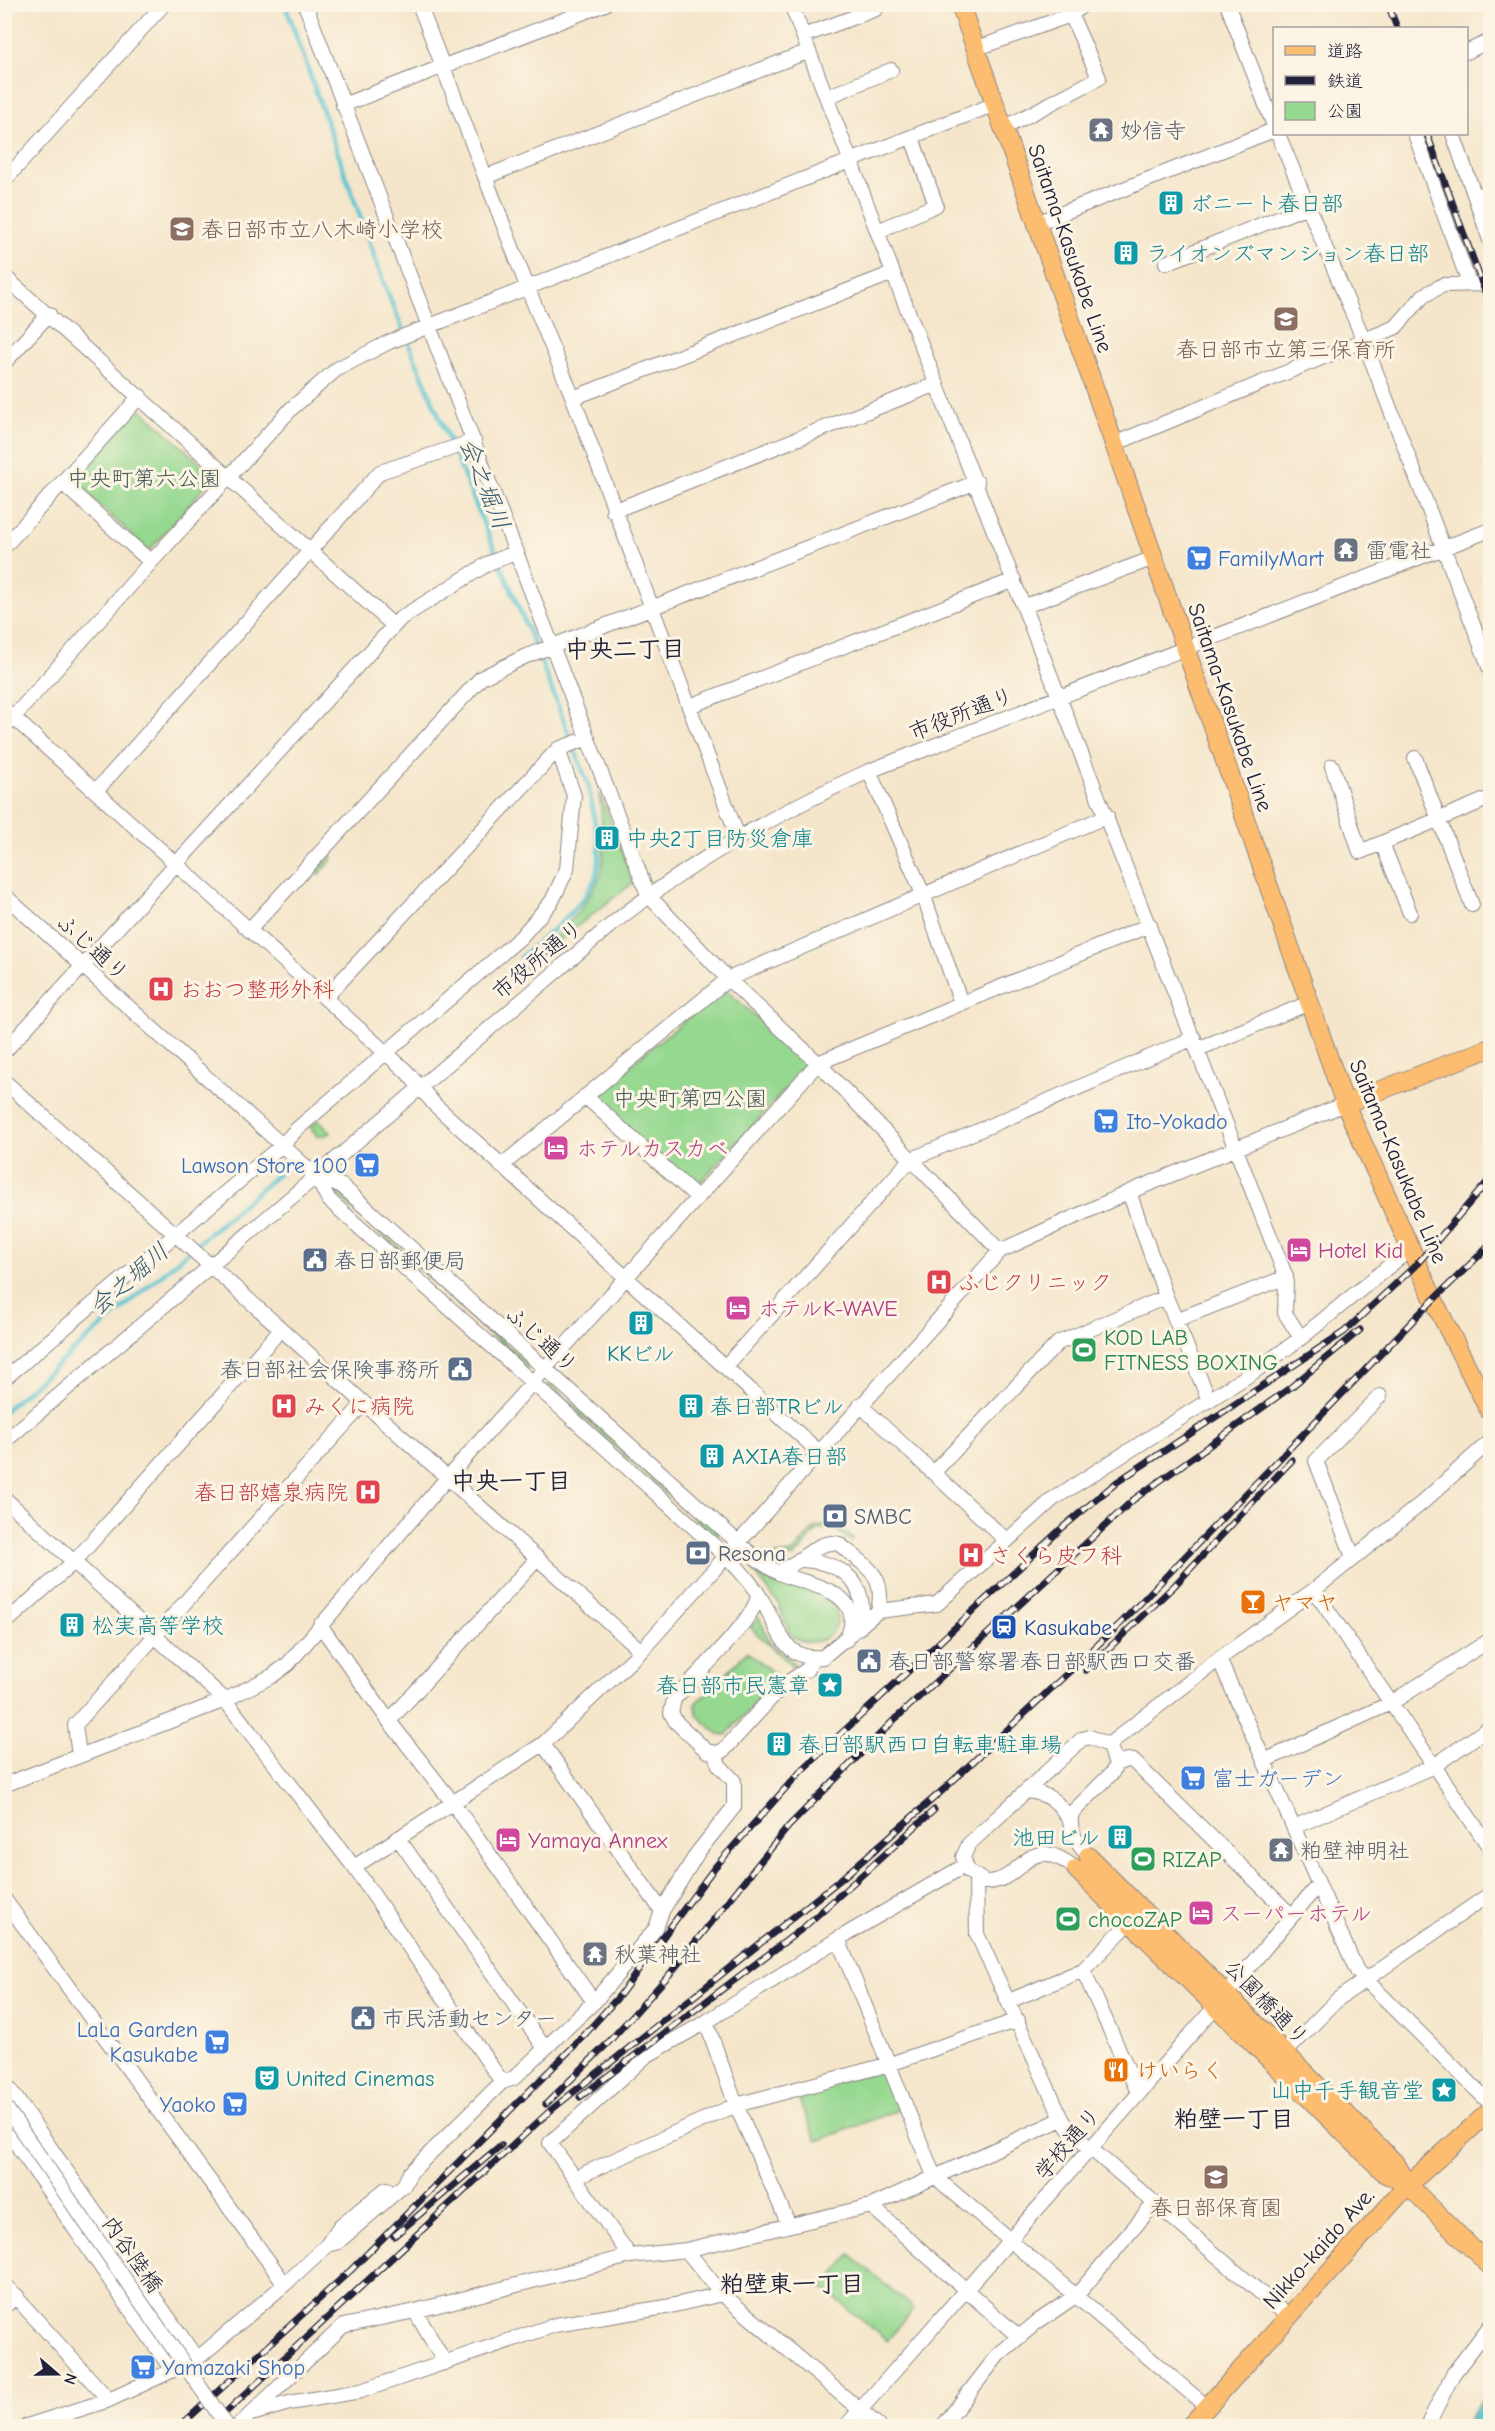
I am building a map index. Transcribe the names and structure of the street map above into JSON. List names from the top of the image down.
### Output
{
  "streets": {
    "main road": ["Saitama-Kasukabe Line", "公園橋通り", "Nikko-kaido Ave."],
    "street": [
      "市役所通り",
      "ふじ通り",
      "学校通り",
      "内谷陸橋"
    ]
  },
  "crossings": [
    ["Saitama-Kasukabe Line", "市役所通り"],
    ["市役所通り", "ふじ通り"],
    ["公園橋通り", "学校通り"],
    ["公園橋通り", "Nikko-kaido Ave."]
  ],
  "districts": [
    "中央二丁目",
    "中央一丁目",
    "粕壁一丁目",
    "粕壁東一丁目"
  ],
  "water": ["会之堀川"],
  "parks": ["中央町第六公園", "中央町第四公園"],
  "places": {
    "temple": [
      "妙信寺",
      "雷電社",
      "粕壁神明社",
      "秋葉神社"
    ],
    "building": [
      "ボニート春日部",
      "ライオンズマンション春日部",
      "中央2丁目防災倉庫",
      "KKビル",
      "春日部TRビル",
      "AXIA春日部",
      "松実高等学校",
      "春日部駅西口自転車駐車場",
      "池田ビル"
    ],
    "school or university": ["春日部市立八木崎小学校", "春日部市立第三保育所", "春日部保育園"],
    "supermarket": [
      "FamilyMart",
      "Ito-Yokado",
      "Lawson Store 100",
      "富士ガーデン",
      "LaLa Garden Kasukabe",
      "Yaoko",
      "Yamazaki Shop"
    ],
    "hospital": [
      "おおつ整形外科",
      "ふじクリニック",
      "みくに病院",
      "春日部嬉泉病院",
      "さくら皮フ科"
    ],
    "hotel": [
      "ホテルカスカベ",
      "Hotel Kid",
      "ホテルK-WAVE",
      "Yamaya Annex",
      "スーパーホテル"
    ],
    "public building": [
      "春日部郵便局",
      "春日部社会保険事務所",
      "春日部警察署春日部駅西口交番",
      "市民活動センター"
    ],
    "sports": ["KOD LAB FITNESS BOXING", "RIZAP", "chocoZAP"],
    "bank": ["SMBC", "Resona"],
    "bar": ["ヤマヤ"],
    "station": ["Kasukabe"],
    "place": ["春日部市民憲章", "山中千手観音堂"],
    "restaurant": ["けいらく"],
    "theatre": ["United Cinemas"]
  },
  "legend": ["道路", "鉄道", "公園"],
  "north": "right"
}
